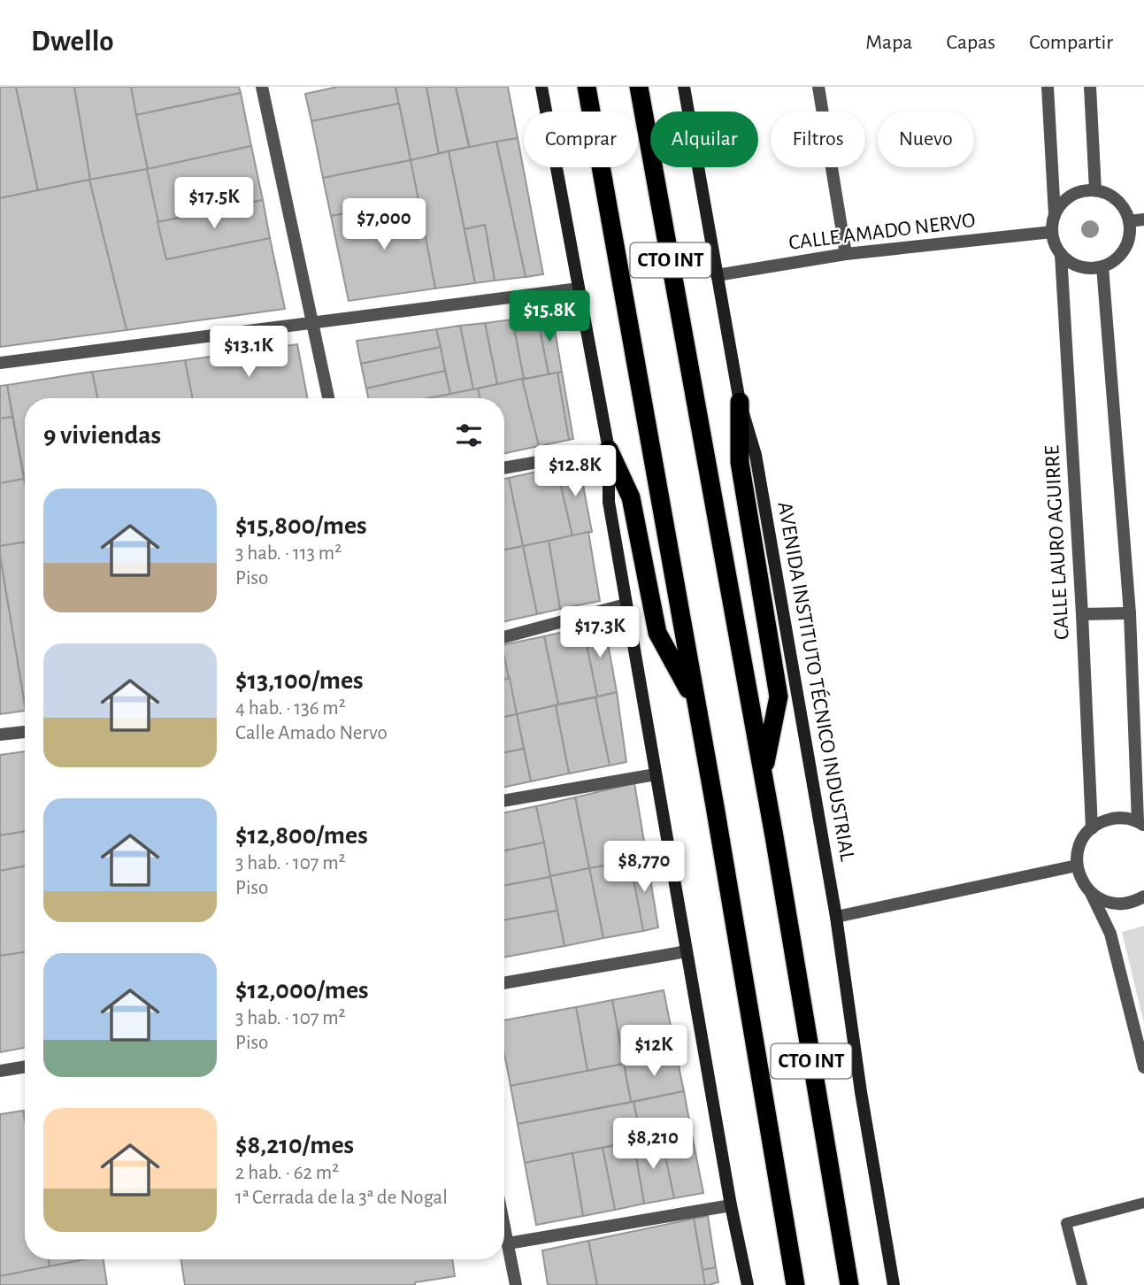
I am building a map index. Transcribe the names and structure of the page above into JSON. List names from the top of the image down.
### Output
{
  "streets": {
    "highway": ["CTO INT"],
    "main road": ["AVENIDA INSTITUTO TÉCNICO INDUSTRIAL"],
    "street": ["CALLE AMADO NERVO", "CALLE LAURO AGUIRRE"]
  },
  "crossings": [
    ["CALLE AMADO NERVO", "CALLE LAURO AGUIRRE"],
    ["CALLE AMADO NERVO", "AVENIDA INSTITUTO TÉCNICO INDUSTRIAL"]
  ],
  "page": {
    "header": "Dwello",
    "nav": ["Mapa", "Capas", "Compartir"],
    "chip": [
      "Comprar",
      "Alquilar",
      "Filtros",
      "Nuevo"
    ],
    "price": [
      "$17.5K",
      "$7,000",
      "$15.8K",
      "$13.1K",
      "$12.8K",
      "$17.3K",
      "$8,770",
      "$12K",
      "$8,210"
    ],
    "heading": "9 viviendas",
    "list": [
      {
        "name": "$15,800/mes",
        "note": "3 hab. · 113 m² · Piso"
      },
      {
        "name": "$13,100/mes",
        "note": "4 hab. · 136 m² · Calle Amado Nervo"
      },
      {
        "name": "$12,800/mes",
        "note": "3 hab. · 107 m² · Piso"
      },
      {
        "name": "$12,000/mes",
        "note": "3 hab. · 107 m² · Piso"
      },
      {
        "name": "$8,210/mes",
        "note": "2 hab. · 62 m² · 1ª Cerrada de la 3ª de Nogal"
      }
    ]
  }
}
